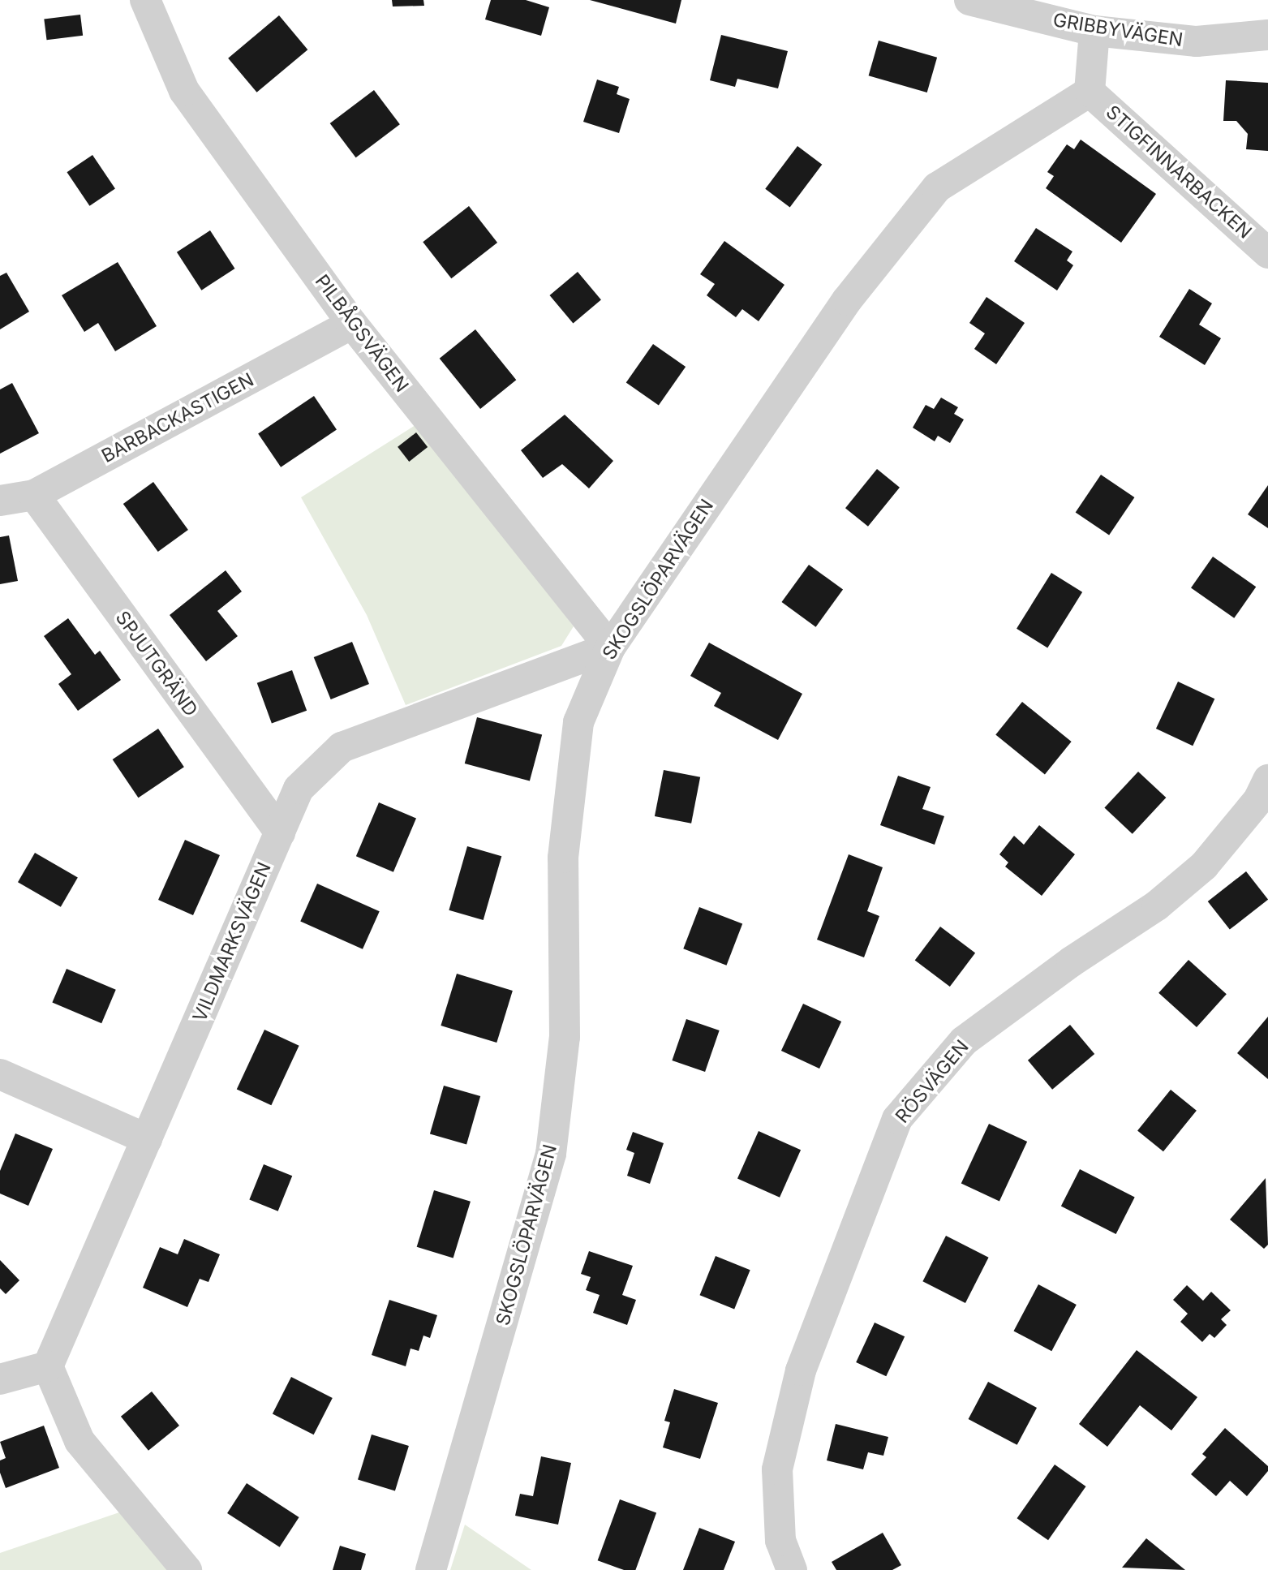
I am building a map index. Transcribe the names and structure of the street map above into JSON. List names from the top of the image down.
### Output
{
  "streets": {
    "street": [
      "GRIBBYVÄGEN",
      "STIGFINNARBACKEN",
      "PILBÅGSVÄGEN",
      "BARBACKASTIGEN",
      "SKOGSLÖPARVÄGEN",
      "SPJUTGRÄND",
      "VILDMARKSVÄGEN",
      "RÖSVÄGEN"
    ]
  },
  "crossings": [
    ["STIGFINNARBACKEN", "SKOGSLÖPARVÄGEN"],
    ["PILBÅGSVÄGEN", "BARBACKASTIGEN"],
    ["PILBÅGSVÄGEN", "SKOGSLÖPARVÄGEN"],
    ["PILBÅGSVÄGEN", "VILDMARKSVÄGEN"],
    ["BARBACKASTIGEN", "SPJUTGRÄND"],
    ["SKOGSLÖPARVÄGEN", "VILDMARKSVÄGEN"],
    ["SPJUTGRÄND", "VILDMARKSVÄGEN"]
  ]
}
